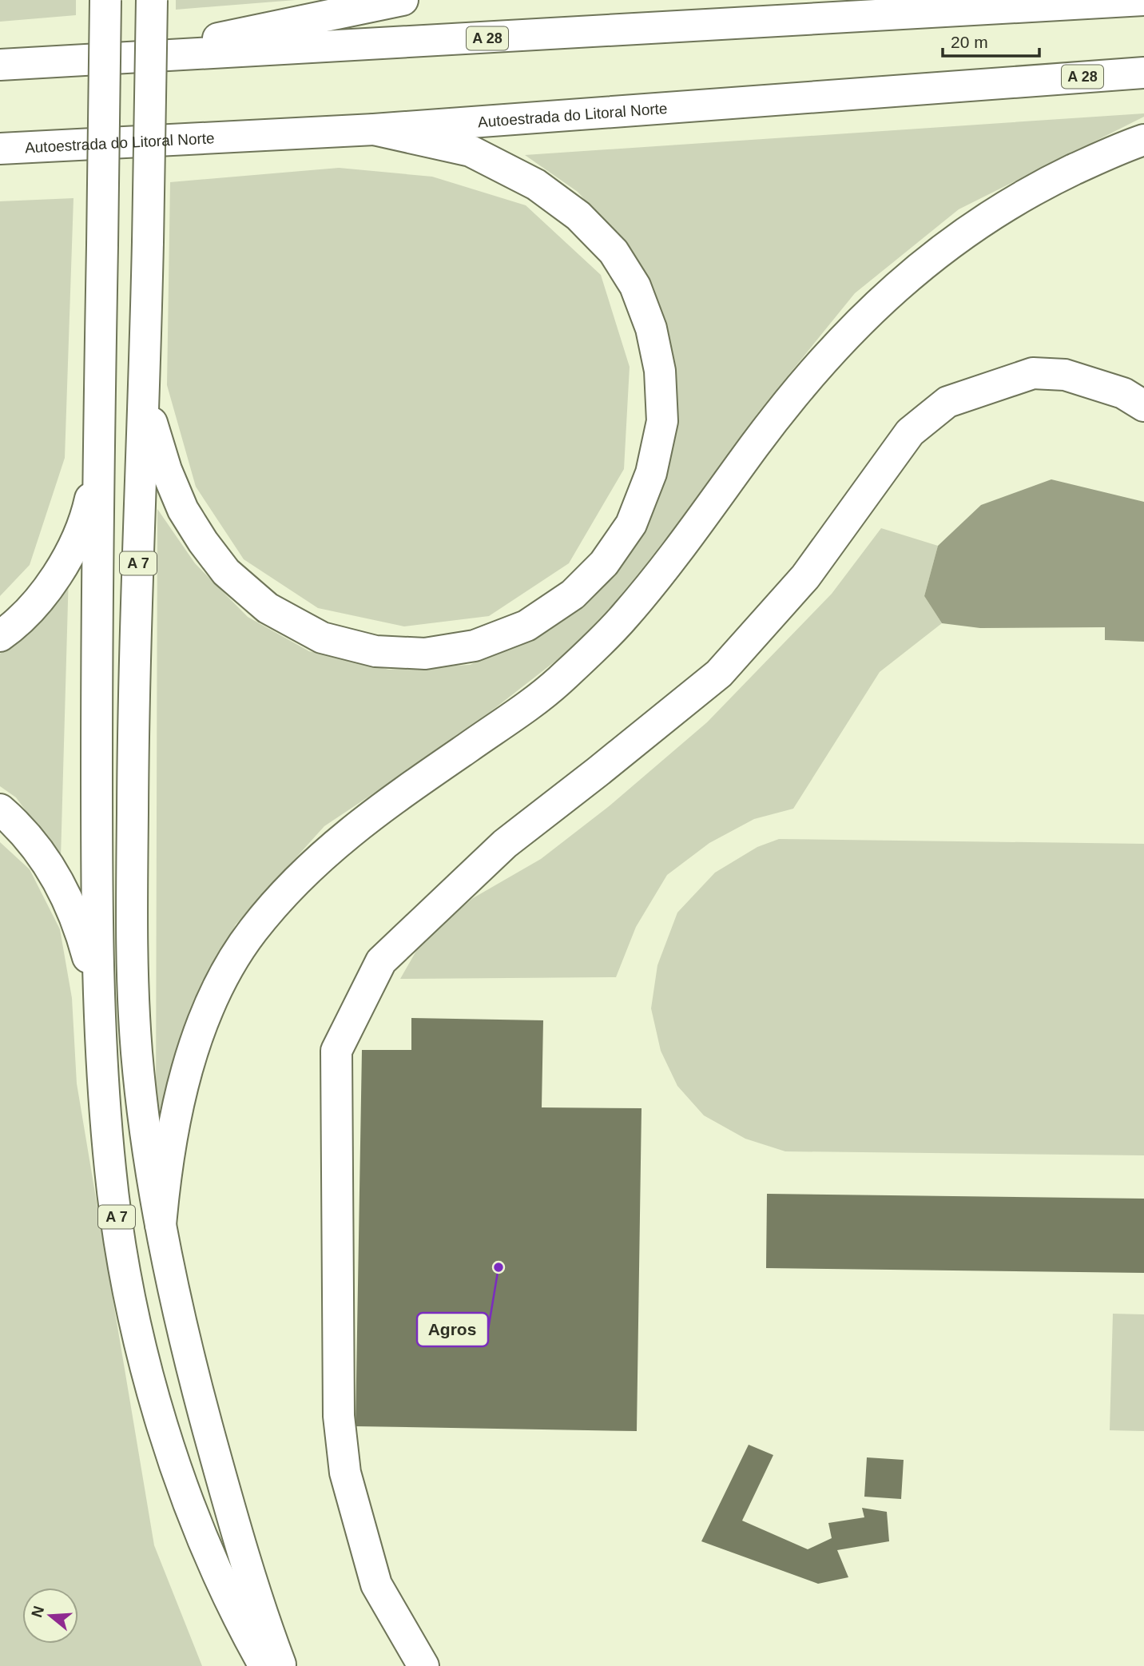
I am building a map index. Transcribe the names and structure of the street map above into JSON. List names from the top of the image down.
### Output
{
  "streets": {
    "main road": ["A 28", "Autoestrada do Litoral Norte", "A 7"]
  },
  "places": ["Agros"],
  "scale_bar": "20 m",
  "north": "left"
}
